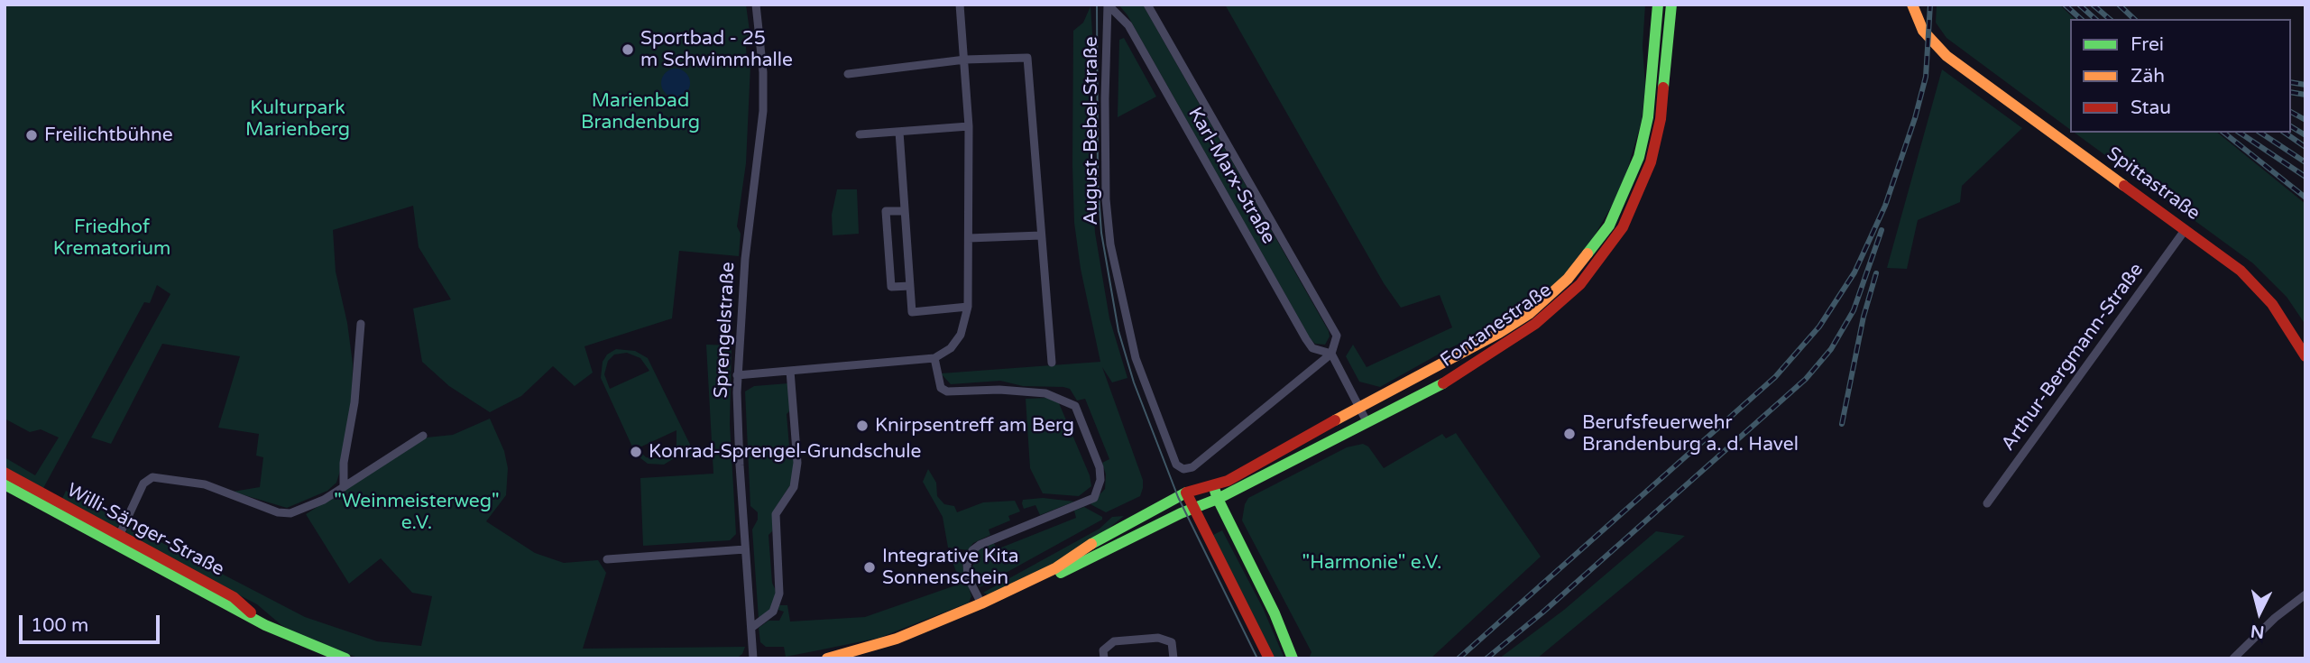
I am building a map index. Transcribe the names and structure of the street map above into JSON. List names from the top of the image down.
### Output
{
  "streets": {
    "main road": ["Spittastraße", "Fontanestraße", "Willi-Sänger-Straße"],
    "street": [
      "August-Bebel-Straße",
      "Karl-Marx-Straße",
      "Sprengelstraße",
      "Arthur-Bergmann-Straße"
    ]
  },
  "crossings": [
    ["August-Bebel-Straße", "Karl-Marx-Straße"],
    ["Karl-Marx-Straße", "Fontanestraße"],
    ["Spittastraße", "Arthur-Bergmann-Straße"]
  ],
  "parks": [
    "Marienbad Brandenburg",
    "Kulturpark Marienberg",
    "Friedhof Krematorium",
    "\"Weinmeisterweg\" e.V.",
    "\"Harmonie\" e.V."
  ],
  "places": [
    "Sportbad - 25 m Schwimmhalle",
    "Freilichtbühne",
    "Knirpsentreff am Berg",
    "Berufsfeuerwehr Brandenburg a. d. Havel",
    "Konrad-Sprengel-Grundschule",
    "Integrative Kita Sonnenschein"
  ],
  "legend": ["Frei", "Zäh", "Stau"],
  "scale_bar": "100 m",
  "north": "bottom"
}
